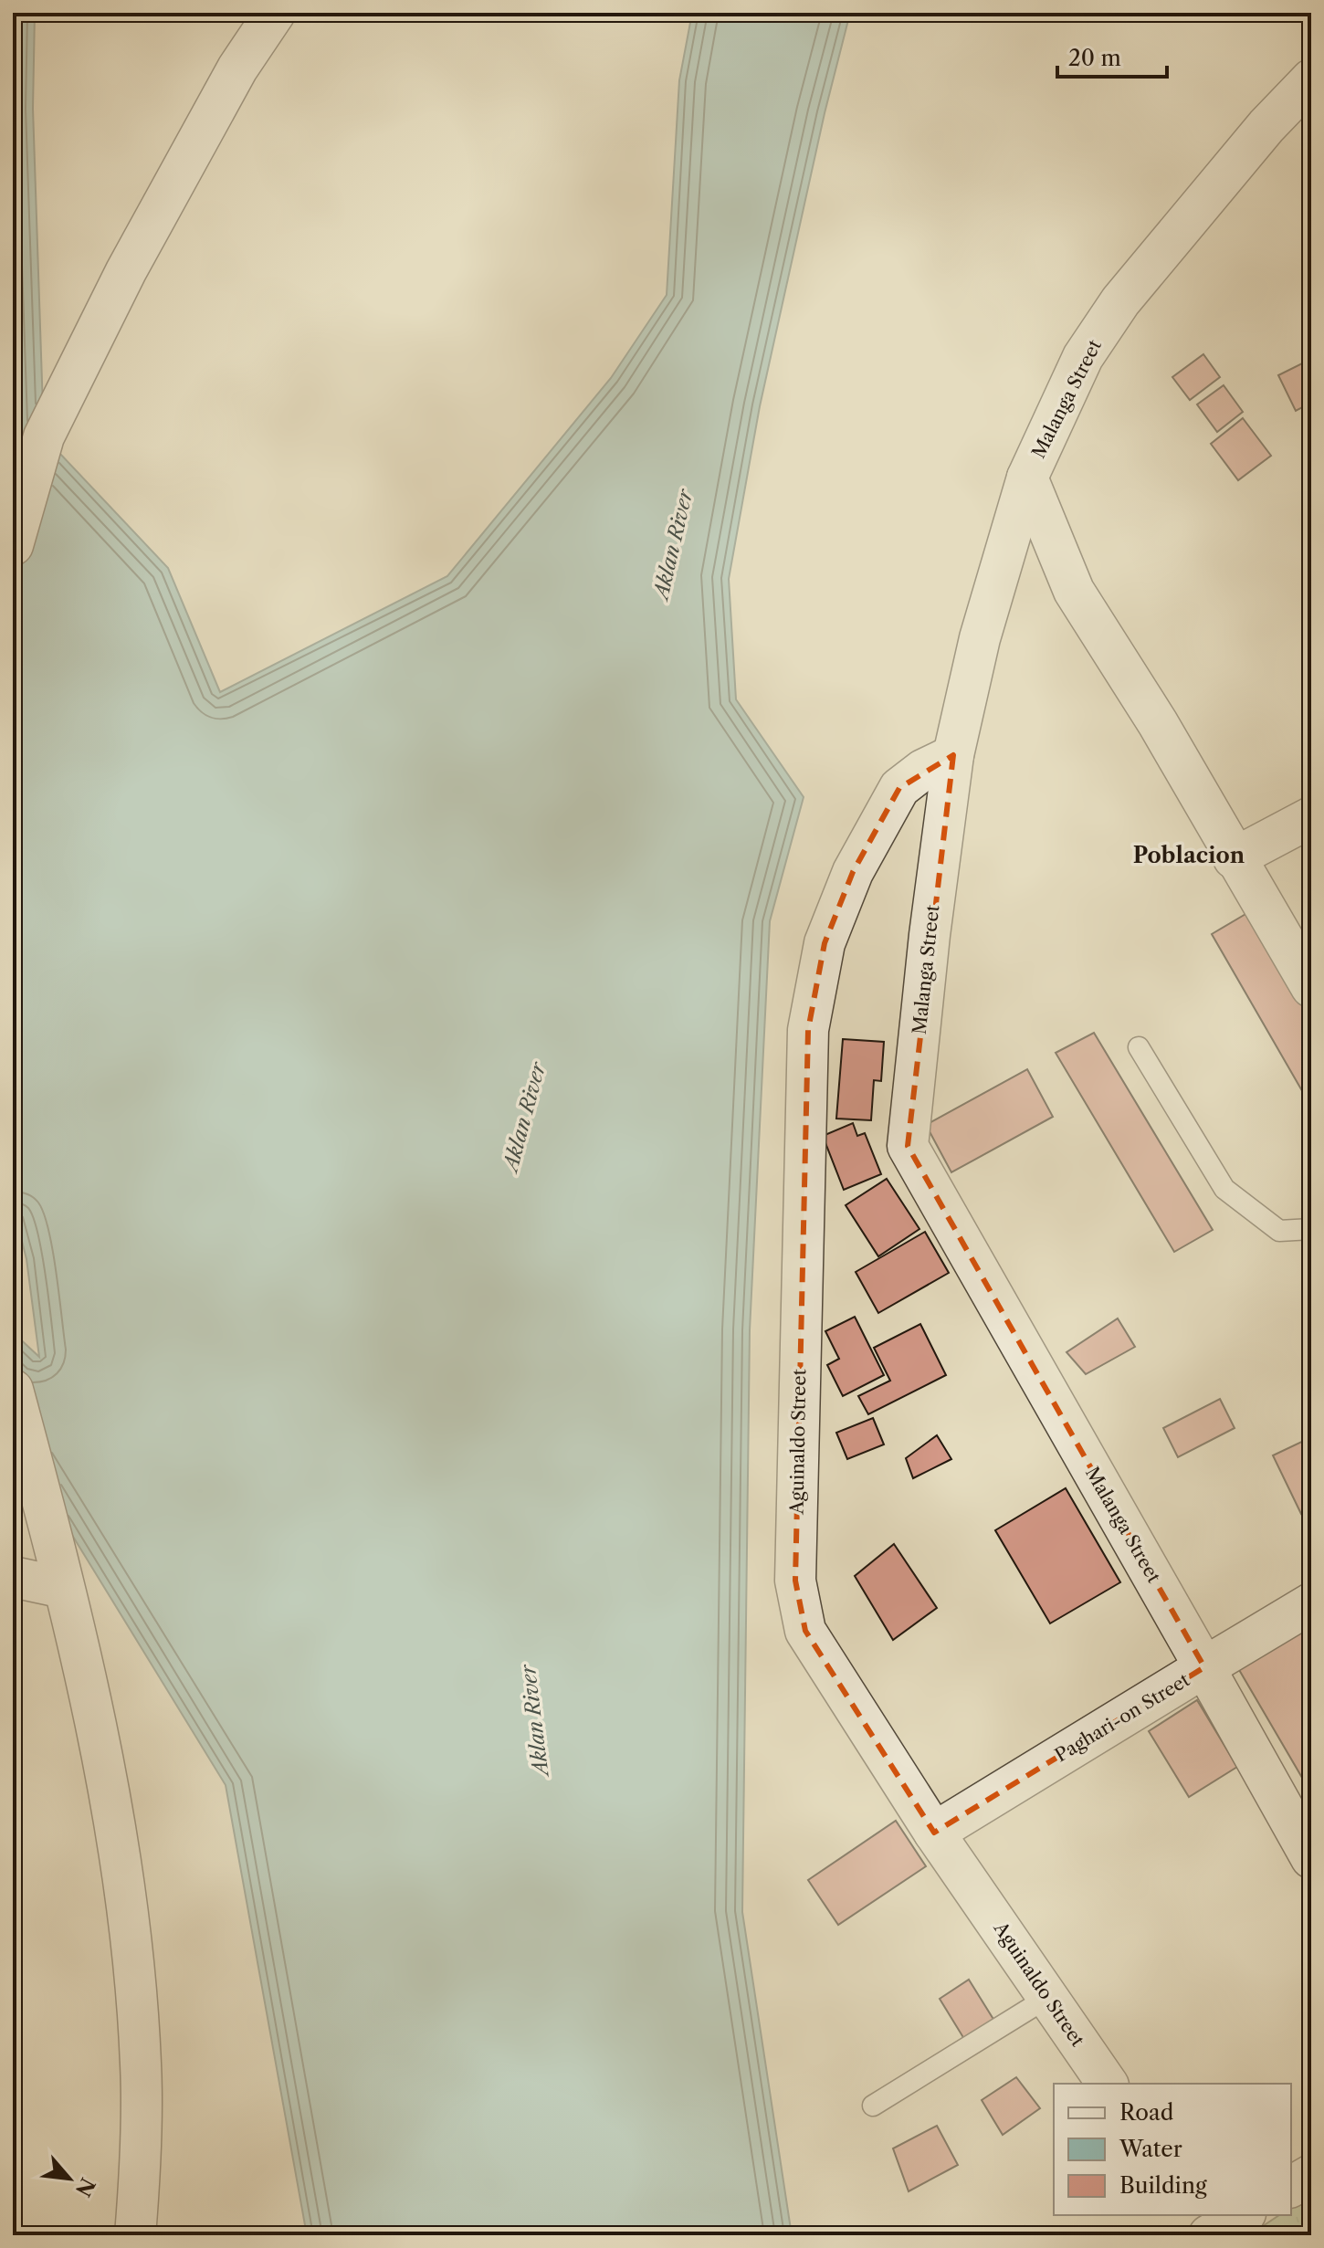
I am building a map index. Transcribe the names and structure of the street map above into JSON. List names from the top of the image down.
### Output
{
  "streets": {
    "street": ["Malanga Street", "Aguinaldo Street", "Paghari-on Street"]
  },
  "crossings": [
    ["Malanga Street", "Aguinaldo Street"],
    ["Malanga Street", "Paghari-on Street"],
    ["Aguinaldo Street", "Paghari-on Street"]
  ],
  "districts": ["Poblacion"],
  "water": ["Aklan River"],
  "legend": ["Road", "Water", "Building"],
  "scale_bar": "20 m",
  "north": "bottom right"
}
